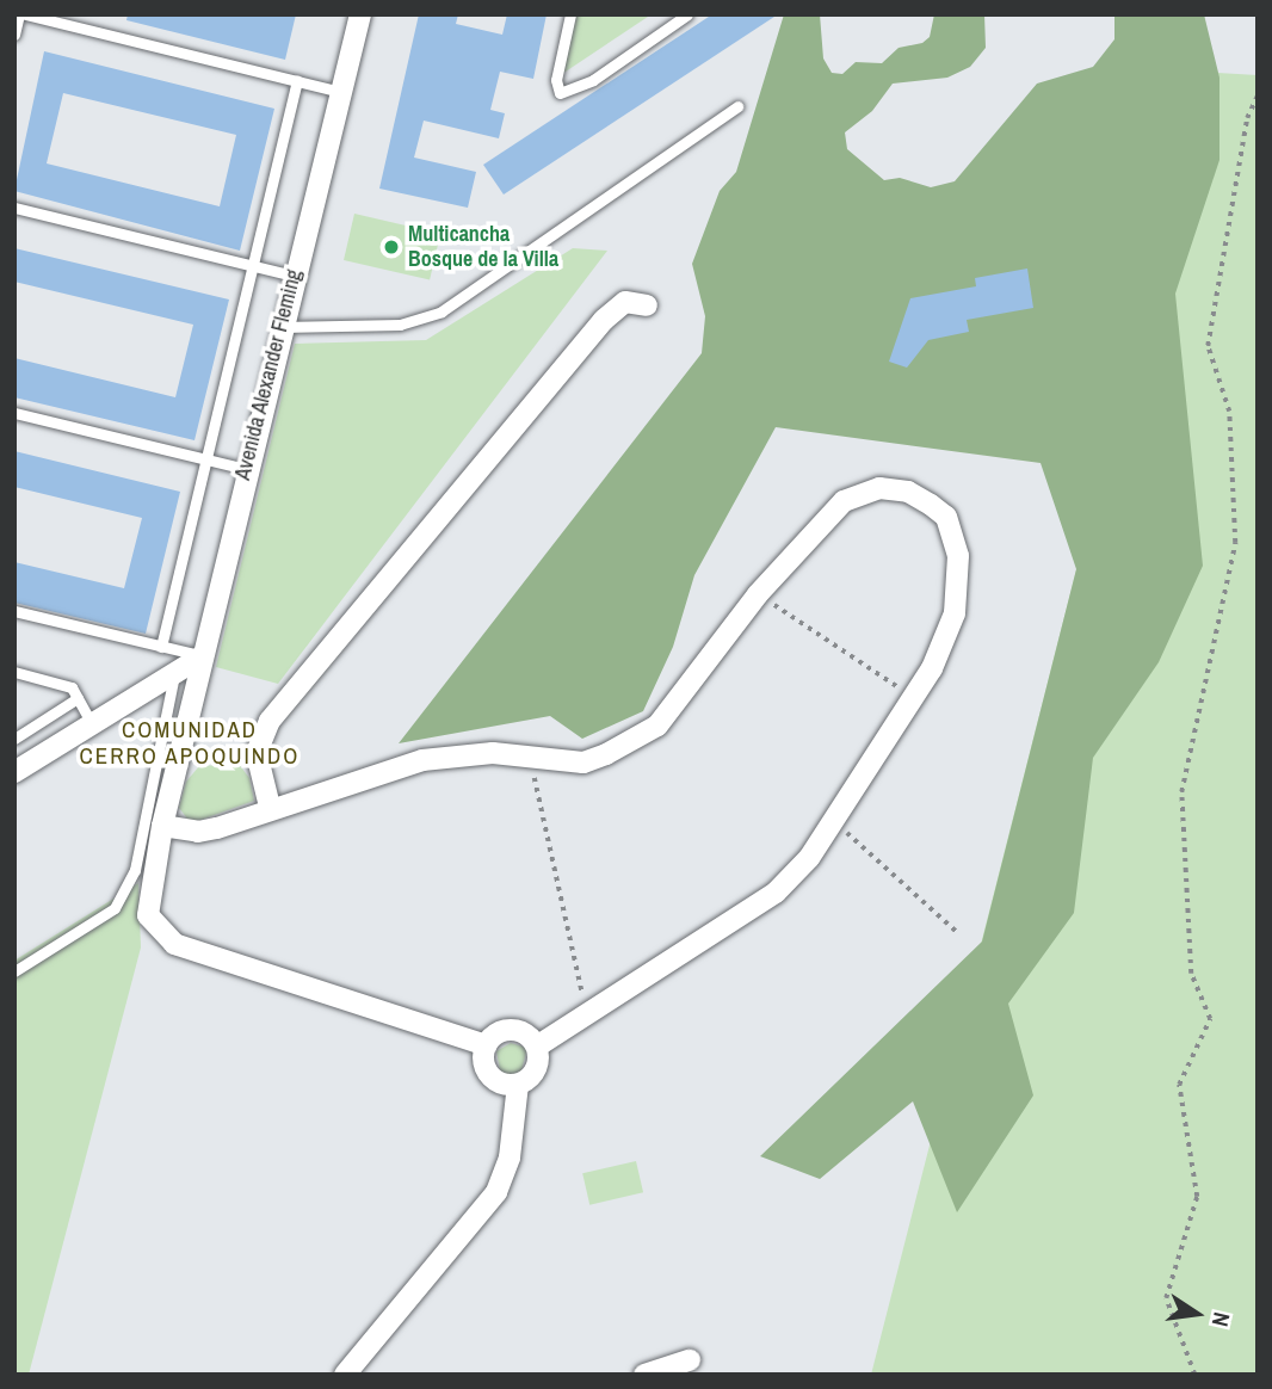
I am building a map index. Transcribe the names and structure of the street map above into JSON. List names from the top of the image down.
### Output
{
  "streets": {
    "street": ["Avenida Alexander Fleming"]
  },
  "districts": ["COMUNIDAD CERRO APOQUINDO"],
  "places": ["Multicancha Bosque de la Villa"],
  "north": "right"
}
